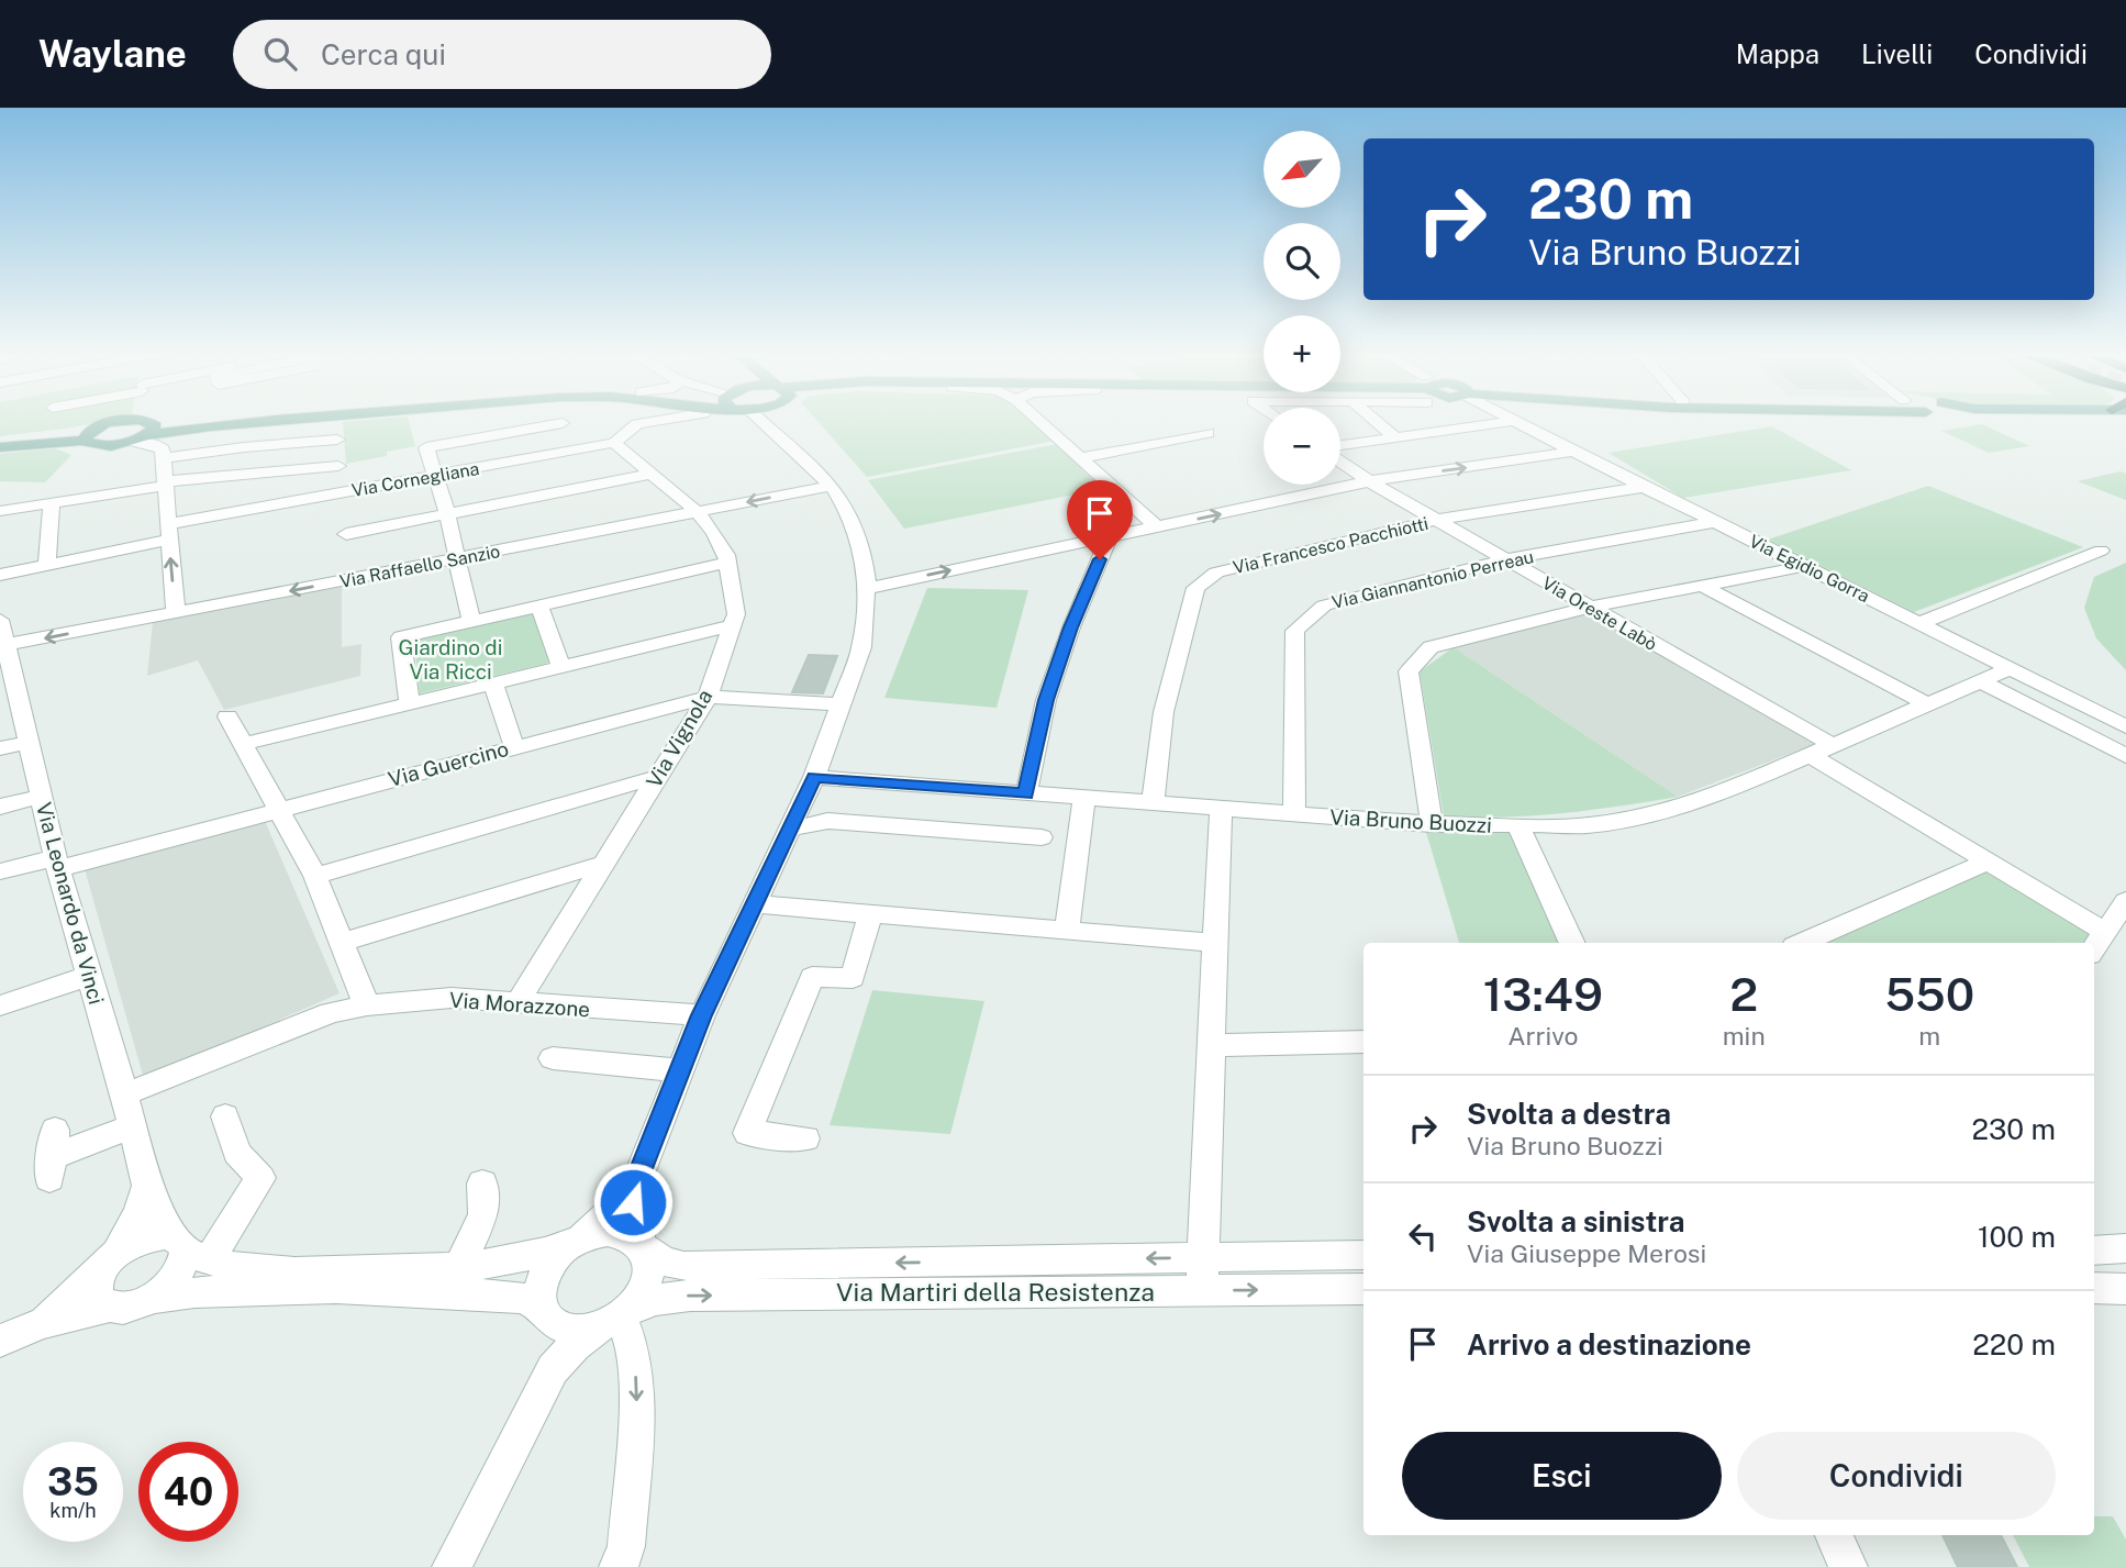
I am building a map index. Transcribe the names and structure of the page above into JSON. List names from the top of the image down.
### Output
{
  "streets": {
    "street": [
      "Via Cornegliana",
      "Via Francesco Pacchiotti",
      "Via Raffaello Sanzio",
      "Via Egidio Gorra",
      "Via Giannantonio Perreau",
      "Via Oreste Labò",
      "Via Vignola",
      "Via Guercino",
      "Via Bruno Buozzi",
      "Via Leonardo da Vinci",
      "Via Morazzone",
      "Via Martiri della Resistenza"
    ]
  },
  "crossings": [
    ["Via Cornegliana", "Via Vignola"],
    ["Via Francesco Pacchiotti", "Via Egidio Gorra"],
    ["Via Francesco Pacchiotti", "Via Oreste Labò"],
    ["Via Francesco Pacchiotti", "Via Bruno Buozzi"],
    ["Via Raffaello Sanzio", "Via Vignola"],
    ["Via Raffaello Sanzio", "Via Leonardo da Vinci"],
    ["Via Egidio Gorra", "Via Giannantonio Perreau"],
    ["Via Egidio Gorra", "Via Bruno Buozzi"],
    ["Via Giannantonio Perreau", "Via Oreste Labò"],
    ["Via Giannantonio Perreau", "Via Bruno Buozzi"],
    ["Via Oreste Labò", "Via Bruno Buozzi"],
    ["Via Vignola", "Via Guercino"],
    ["Via Vignola", "Via Morazzone"],
    ["Via Guercino", "Via Leonardo da Vinci"],
    ["Via Leonardo da Vinci", "Via Morazzone"]
  ],
  "parks": ["Giardino di Via Ricci"],
  "north": "bottom left",
  "page": {
    "header": "Waylane",
    "search": "Cerca qui",
    "nav": ["Mappa", "Livelli", "Condividi"],
    "map_buttons": ["+", "−"],
    "turn": ["230 m", "Via Bruno Buozzi"],
    "eta": [
      "13:49",
      "Arrivo",
      "2",
      "min",
      "550",
      "m"
    ],
    "list": [
      {
        "name": "Svolta a destra",
        "note": "Via Bruno Buozzi",
        "value": "230 m"
      },
      {
        "name": "Svolta a sinistra",
        "note": "Via Giuseppe Merosi",
        "value": "100 m"
      },
      {
        "name": "Arrivo a destinazione",
        "value": "220 m"
      }
    ],
    "buttons": ["Esci", "Condividi"],
    "speed": "35 km/h",
    "limit": "40"
  }
}
